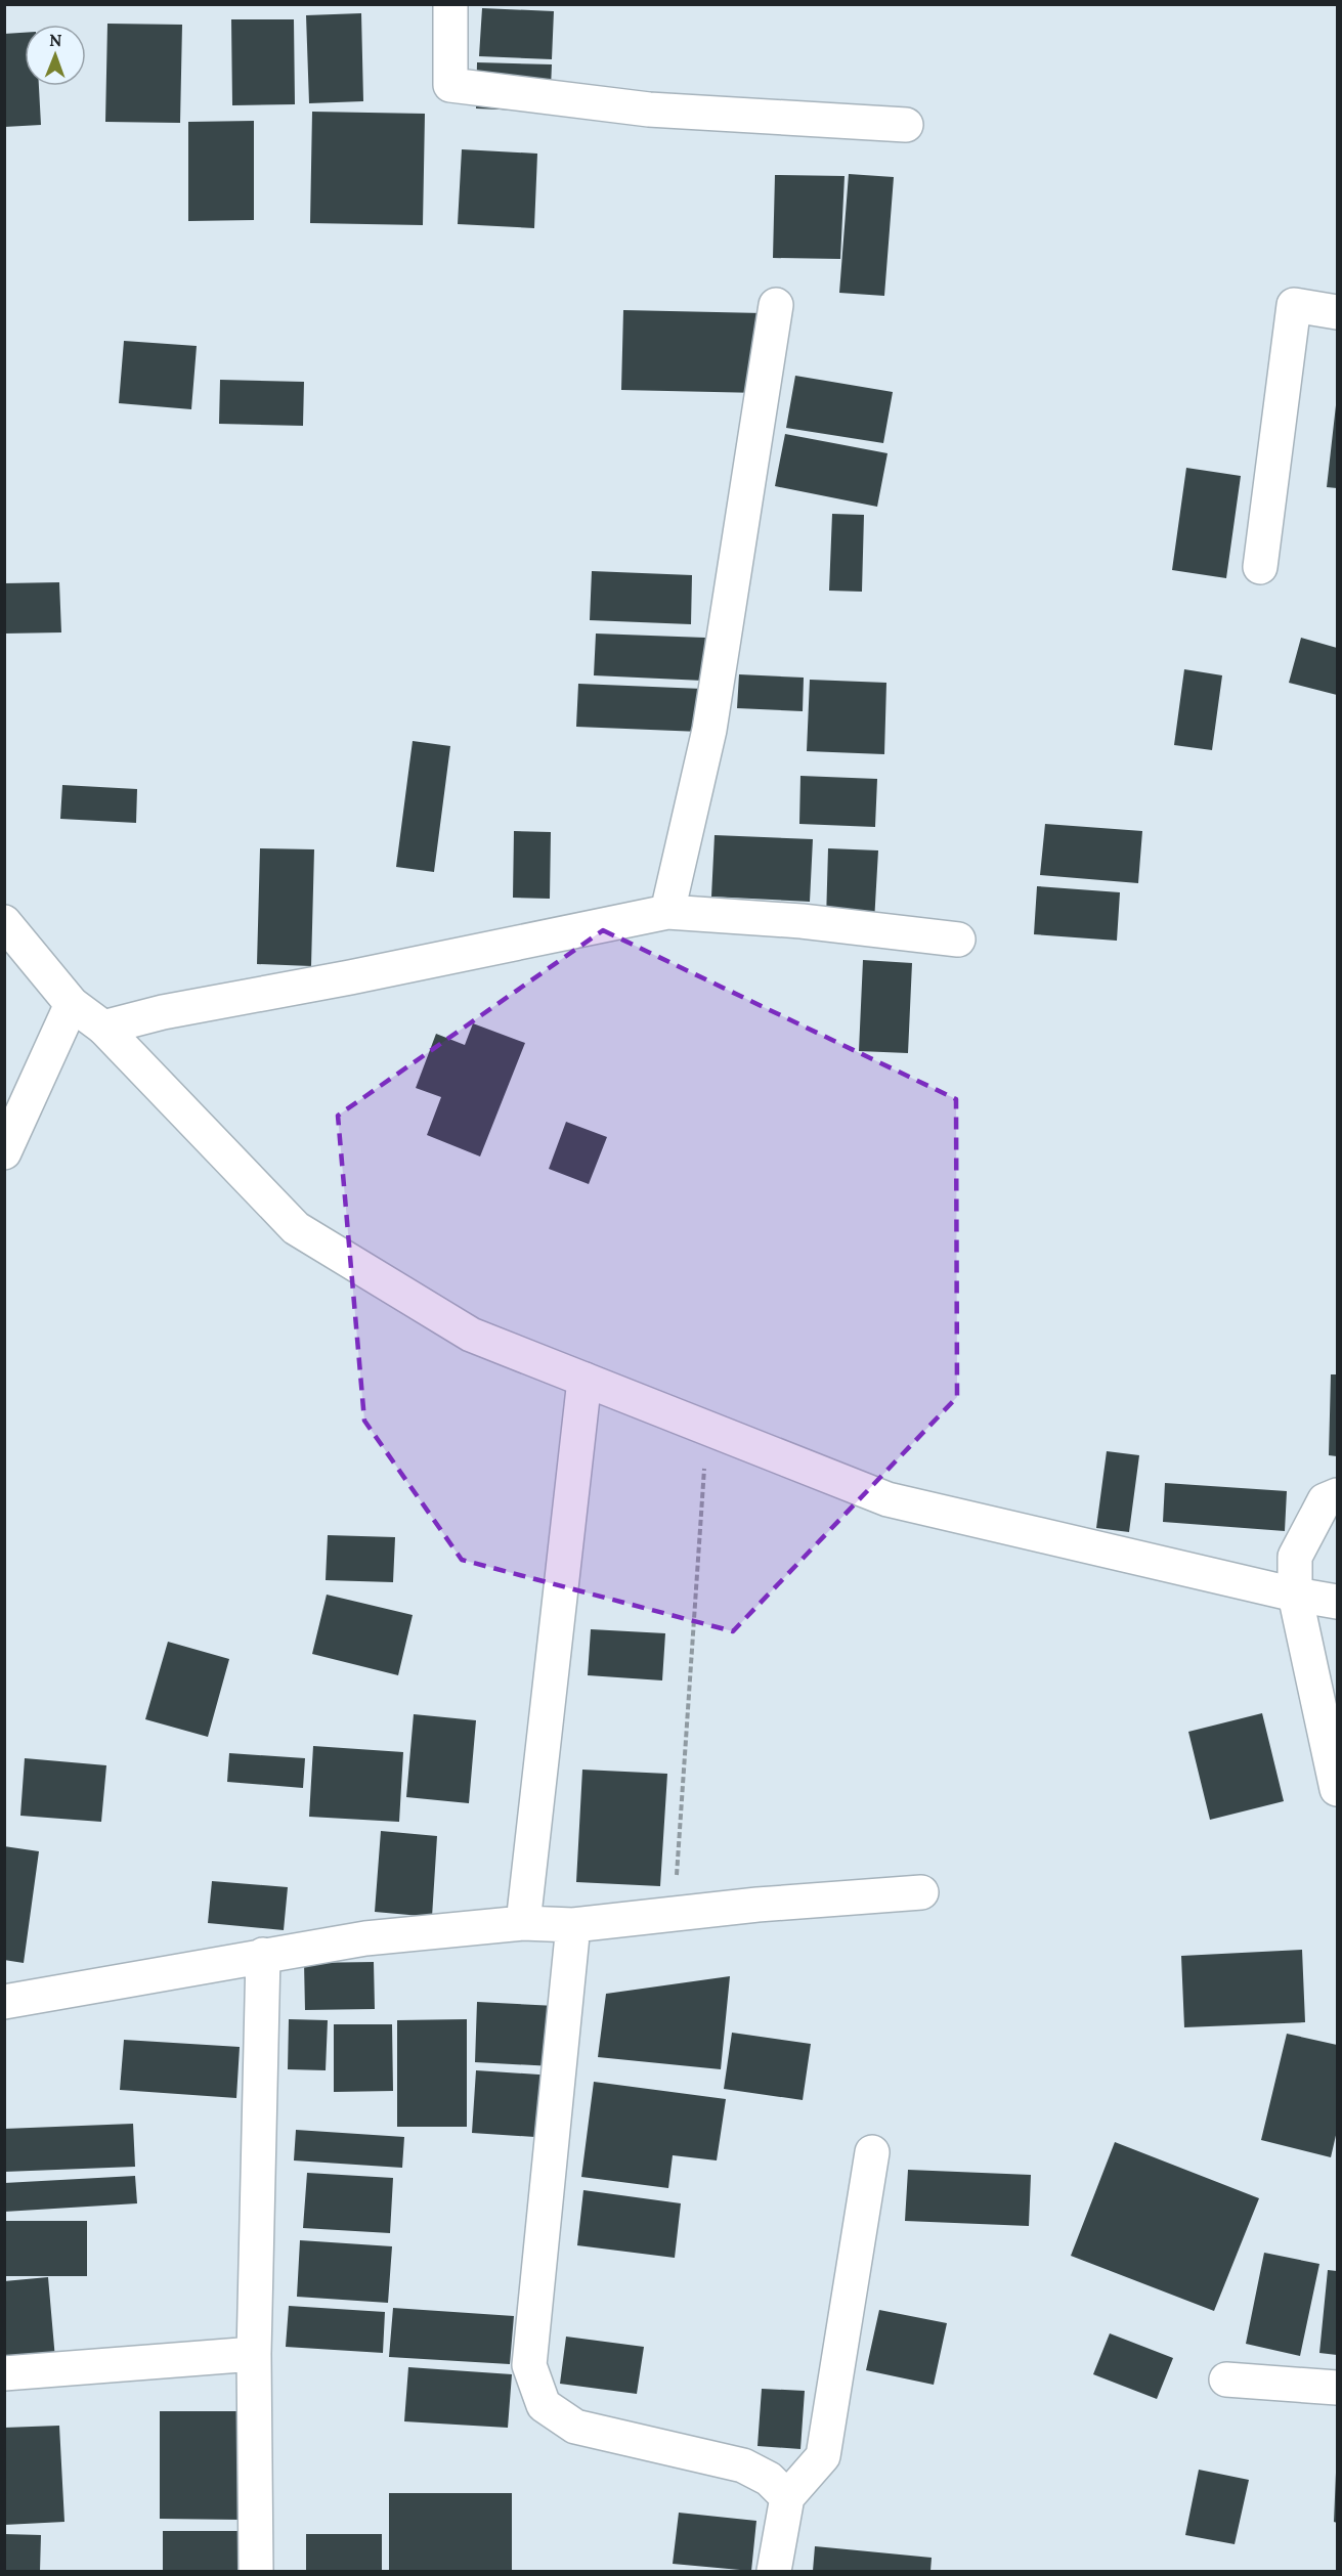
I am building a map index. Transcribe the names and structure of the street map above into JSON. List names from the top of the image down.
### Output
{
  "north": "top"
}
